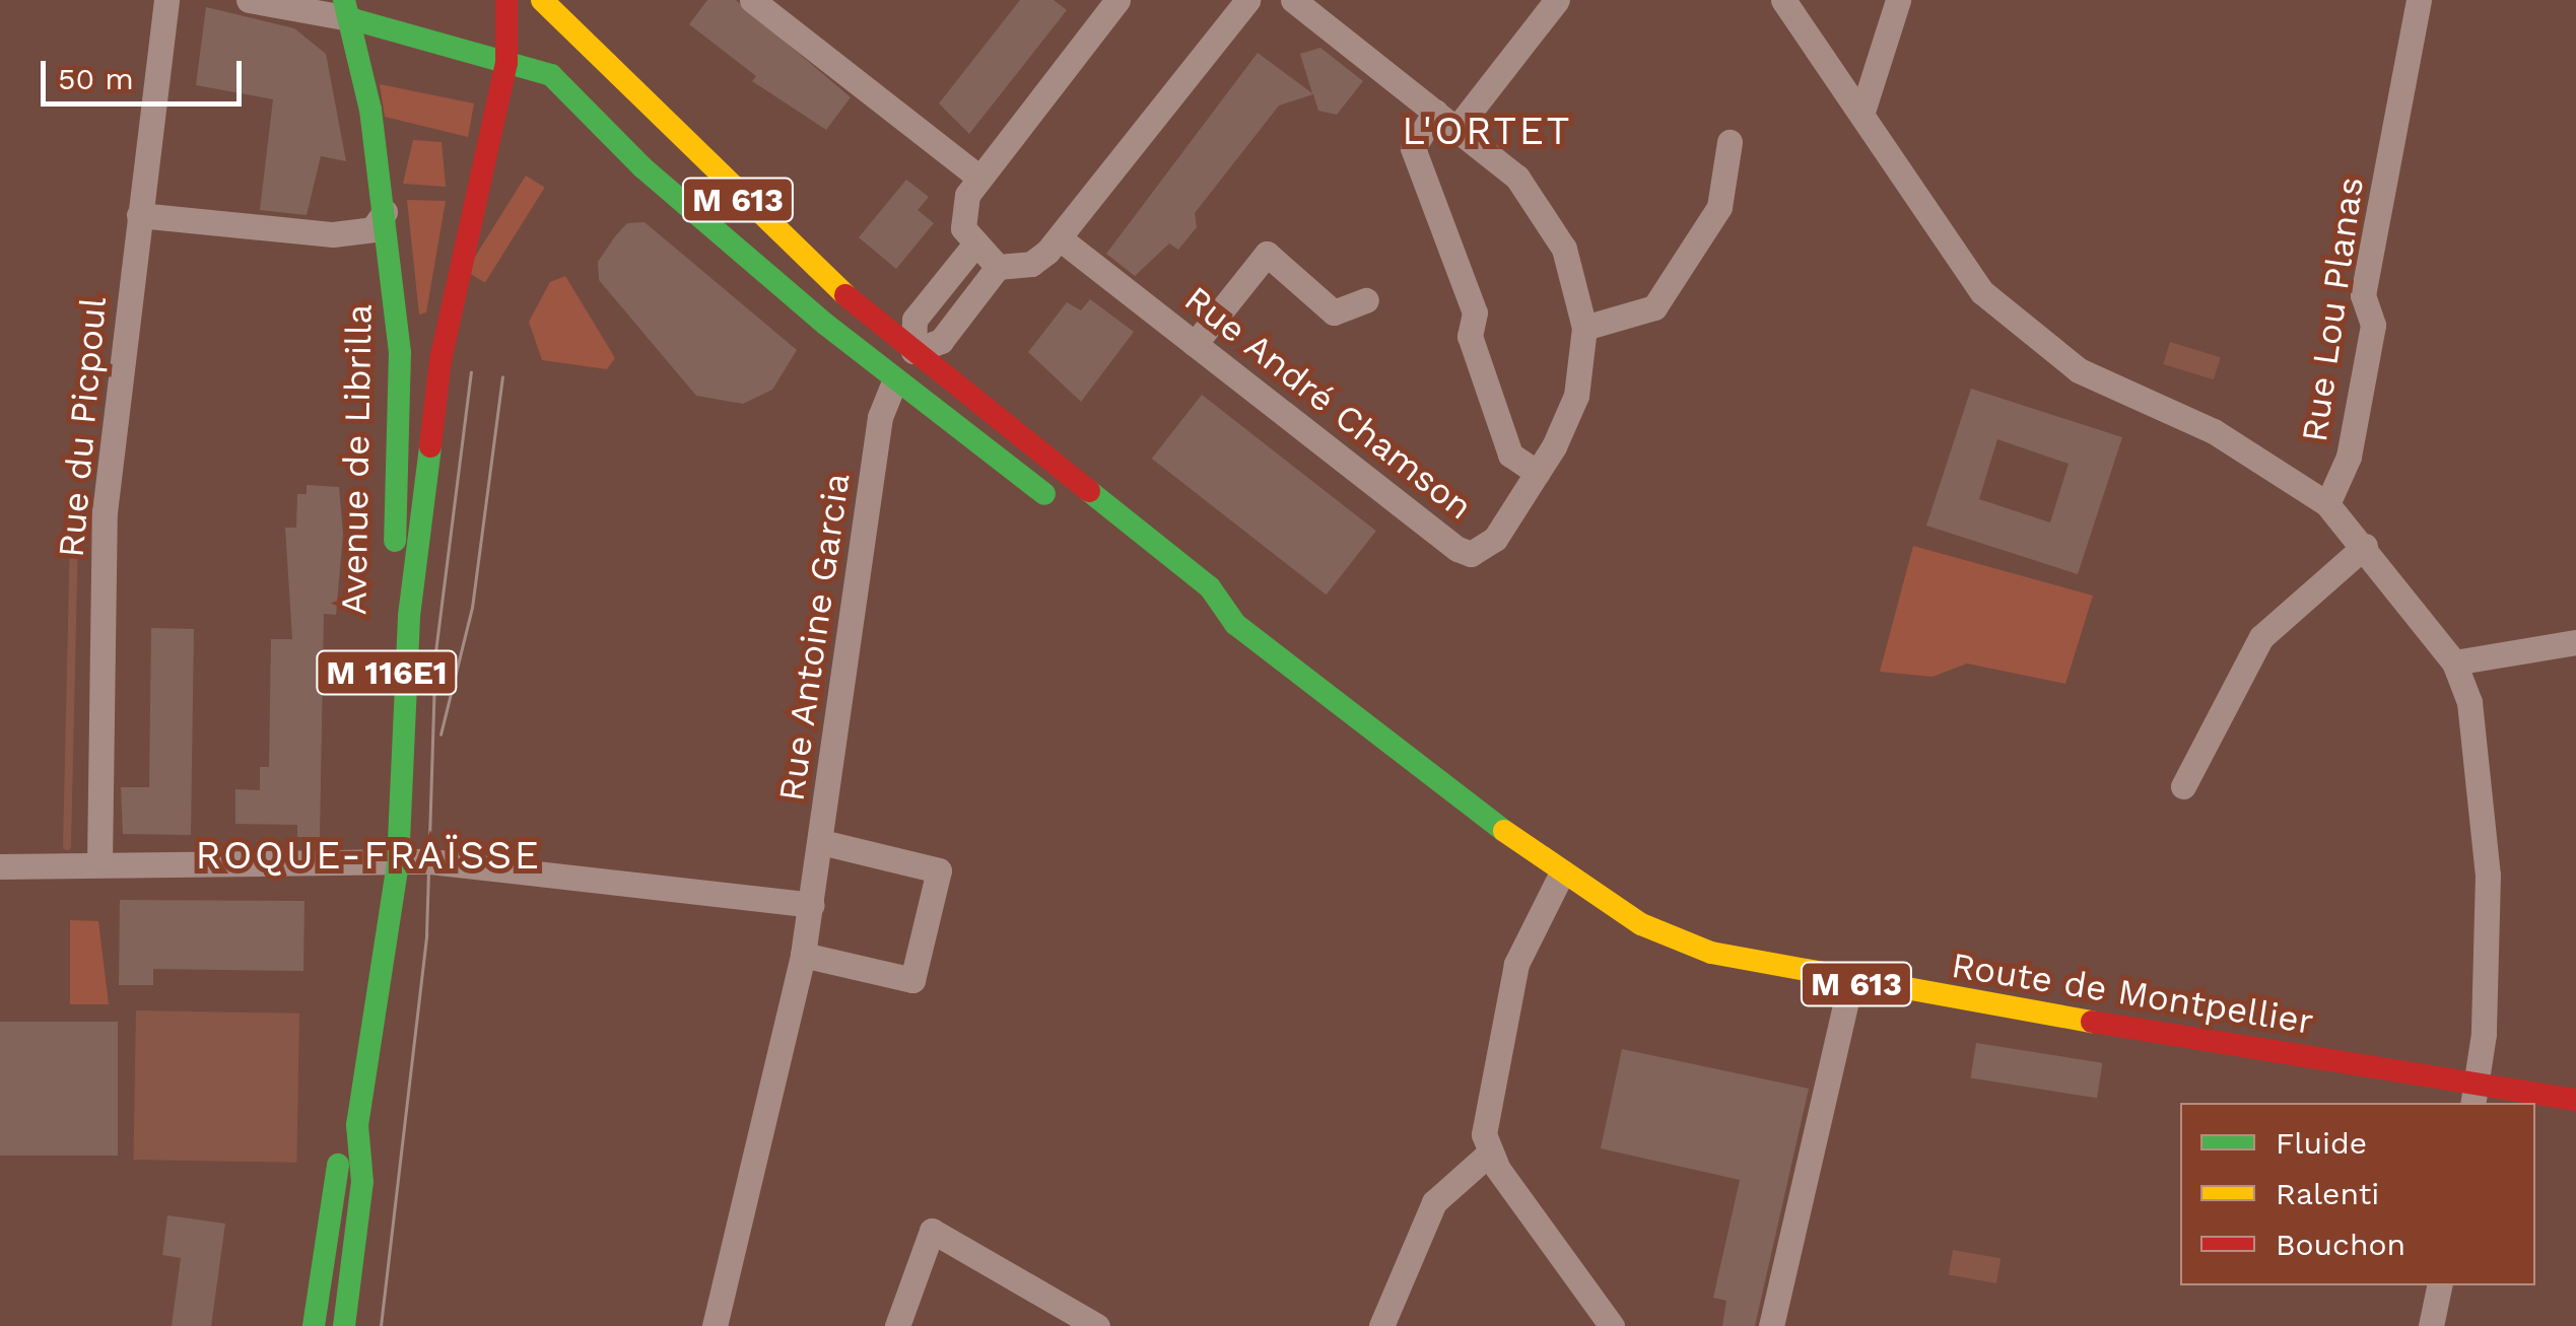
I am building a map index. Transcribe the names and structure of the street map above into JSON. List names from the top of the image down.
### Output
{
  "streets": {
    "main road": [
      "M 613",
      "Avenue de Librilla",
      "M 116E1",
      "Route de Montpellier"
    ],
    "street": [
      "Rue Lou Planas",
      "Rue André Chamson",
      "Rue du Picpoul",
      "Rue Antoine Garcia"
    ]
  },
  "crossings": [
    ["M 613", "Avenue de Librilla"],
    ["M 613", "Rue Antoine Garcia"],
    ["M 613", "M 116E1"],
    ["Avenue de Librilla", "M 116E1"]
  ],
  "districts": ["L'ORTET", "ROQUE-FRAÏSSE"],
  "legend": ["Fluide", "Ralenti", "Bouchon"],
  "scale_bar": "50 m"
}
